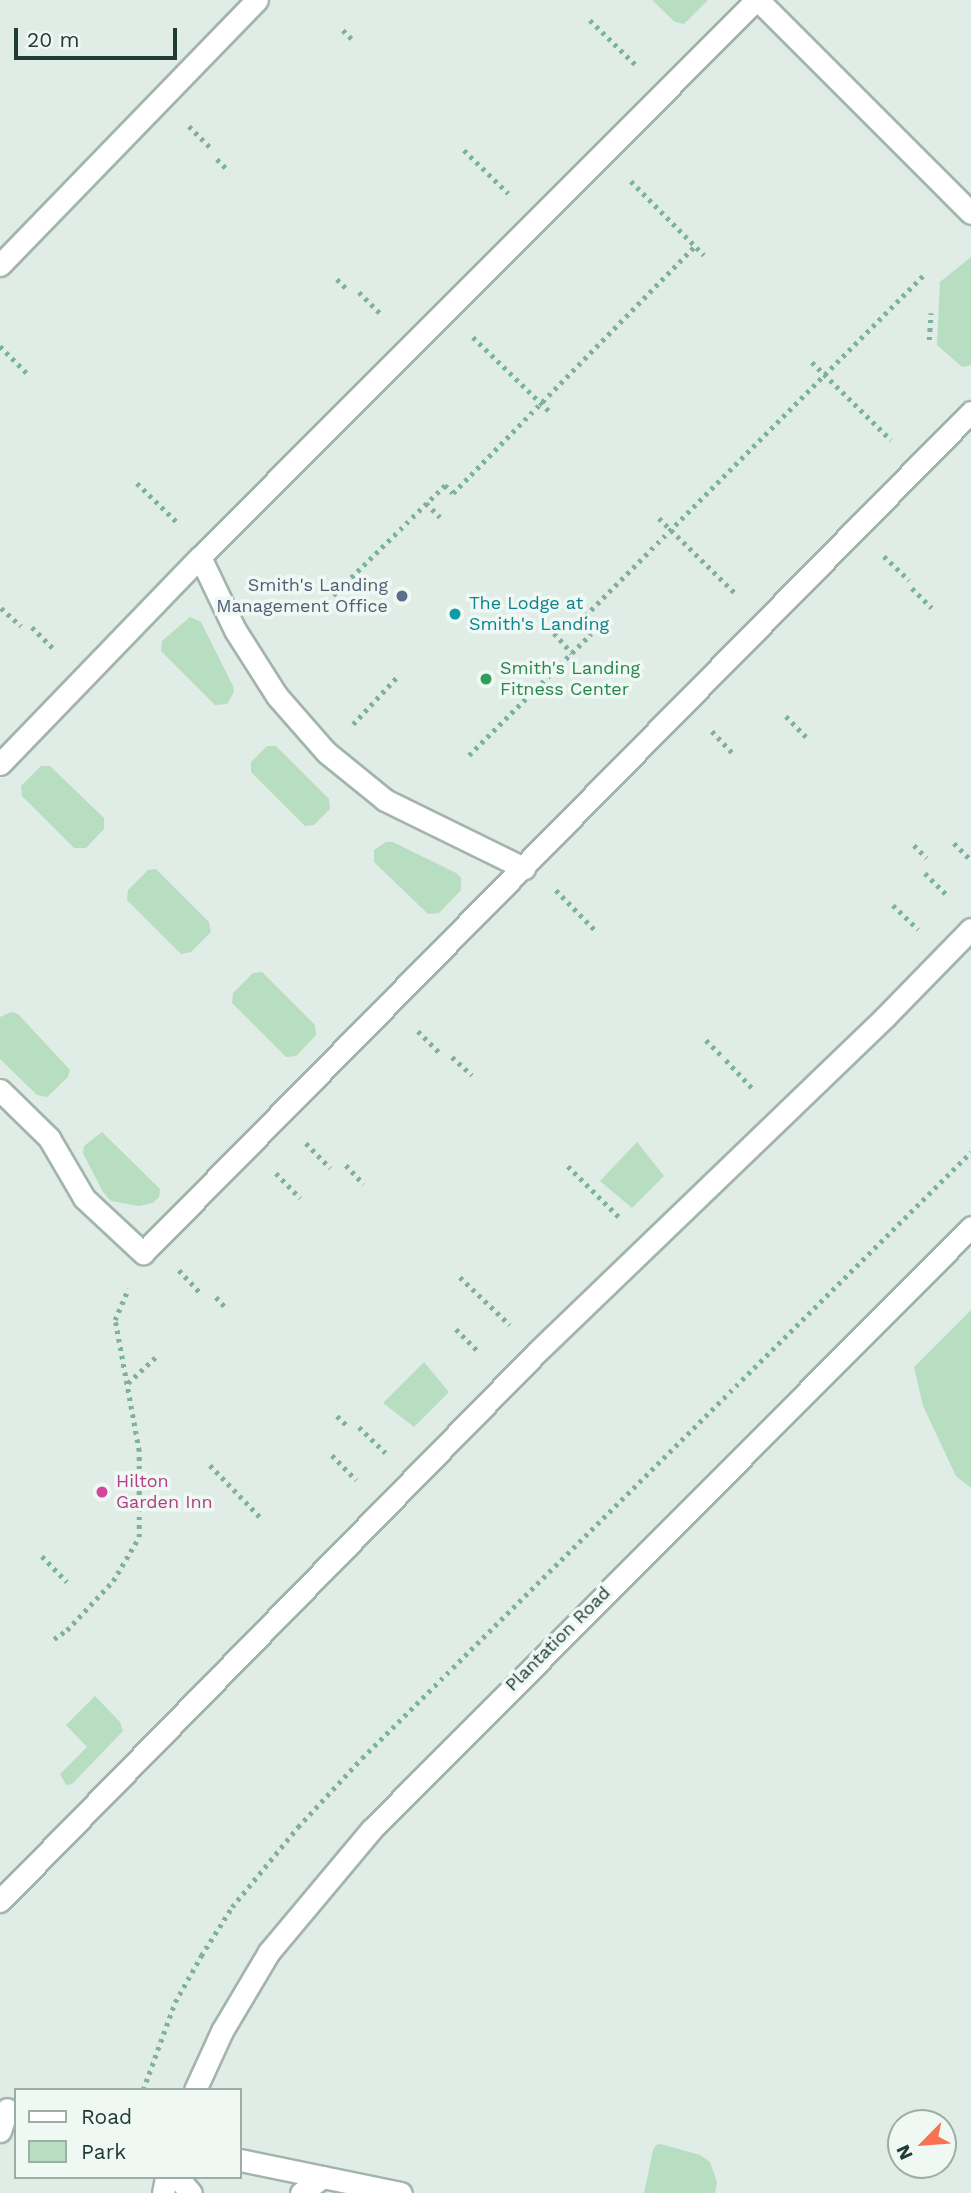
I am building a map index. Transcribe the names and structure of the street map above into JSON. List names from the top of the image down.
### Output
{
  "streets": {
    "street": ["Plantation Road"]
  },
  "places": [
    "Smith's Landing Management Office",
    "The Lodge at Smith's Landing",
    "Smith's Landing Fitness Center",
    "Hilton Garden Inn"
  ],
  "legend": ["Road", "Park"],
  "scale_bar": "20 m",
  "north": "bottom left"
}
